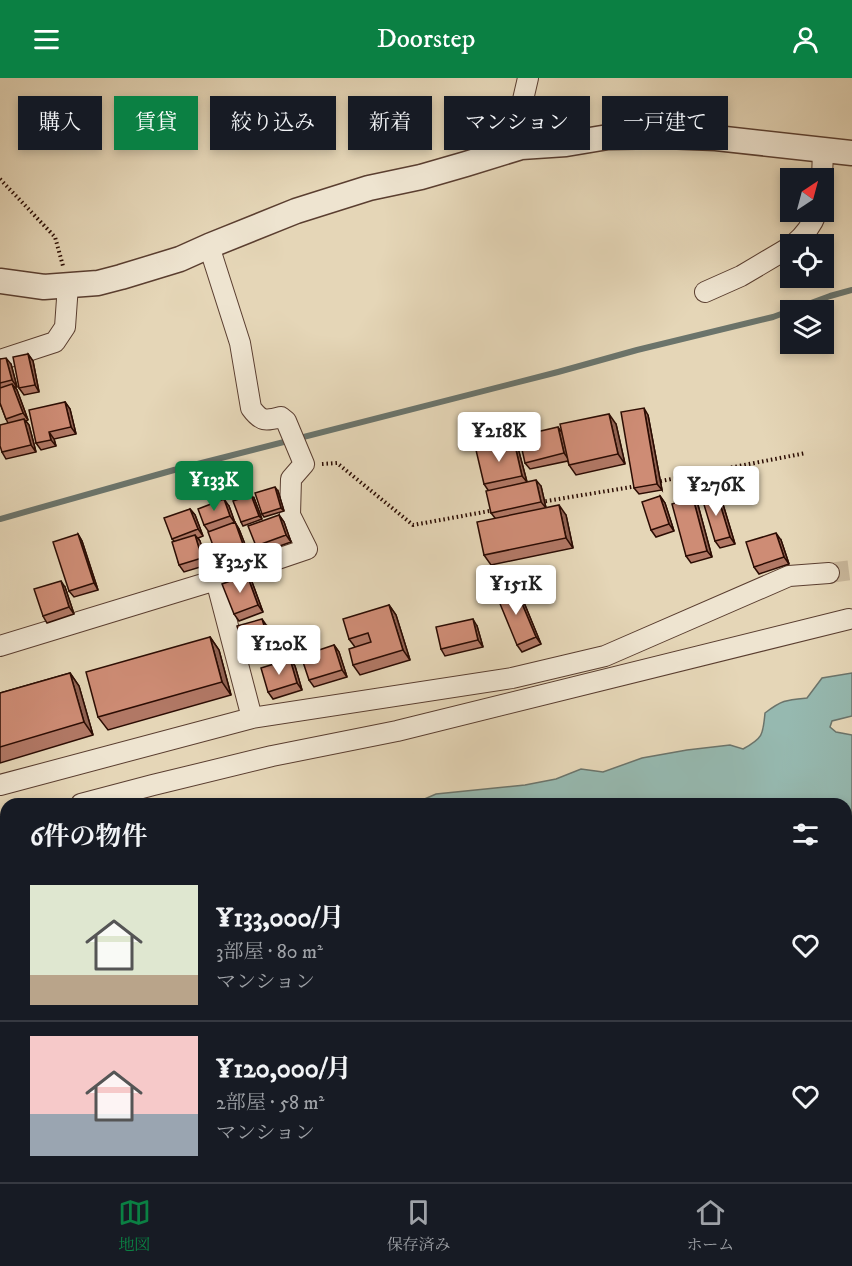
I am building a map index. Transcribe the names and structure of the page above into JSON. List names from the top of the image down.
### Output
{
  "north": "top right",
  "page": {
    "header": "Doorstep",
    "chip": [
      "購入",
      "賃貸",
      "絞り込み",
      "新着",
      "マンション",
      "一戸建て"
    ],
    "price": [
      "¥218K",
      "¥133K",
      "¥276K",
      "¥325K",
      "¥151K",
      "¥120K"
    ],
    "heading": "6件の物件",
    "list": [
      {
        "name": "¥133,000/月",
        "note": "3部屋 · 80 m² · マンション"
      },
      {
        "name": "¥120,000/月",
        "note": "2部屋 · 58 m² · マンション"
      }
    ],
    "tabs": ["地図", "保存済み", "ホーム"]
  }
}
